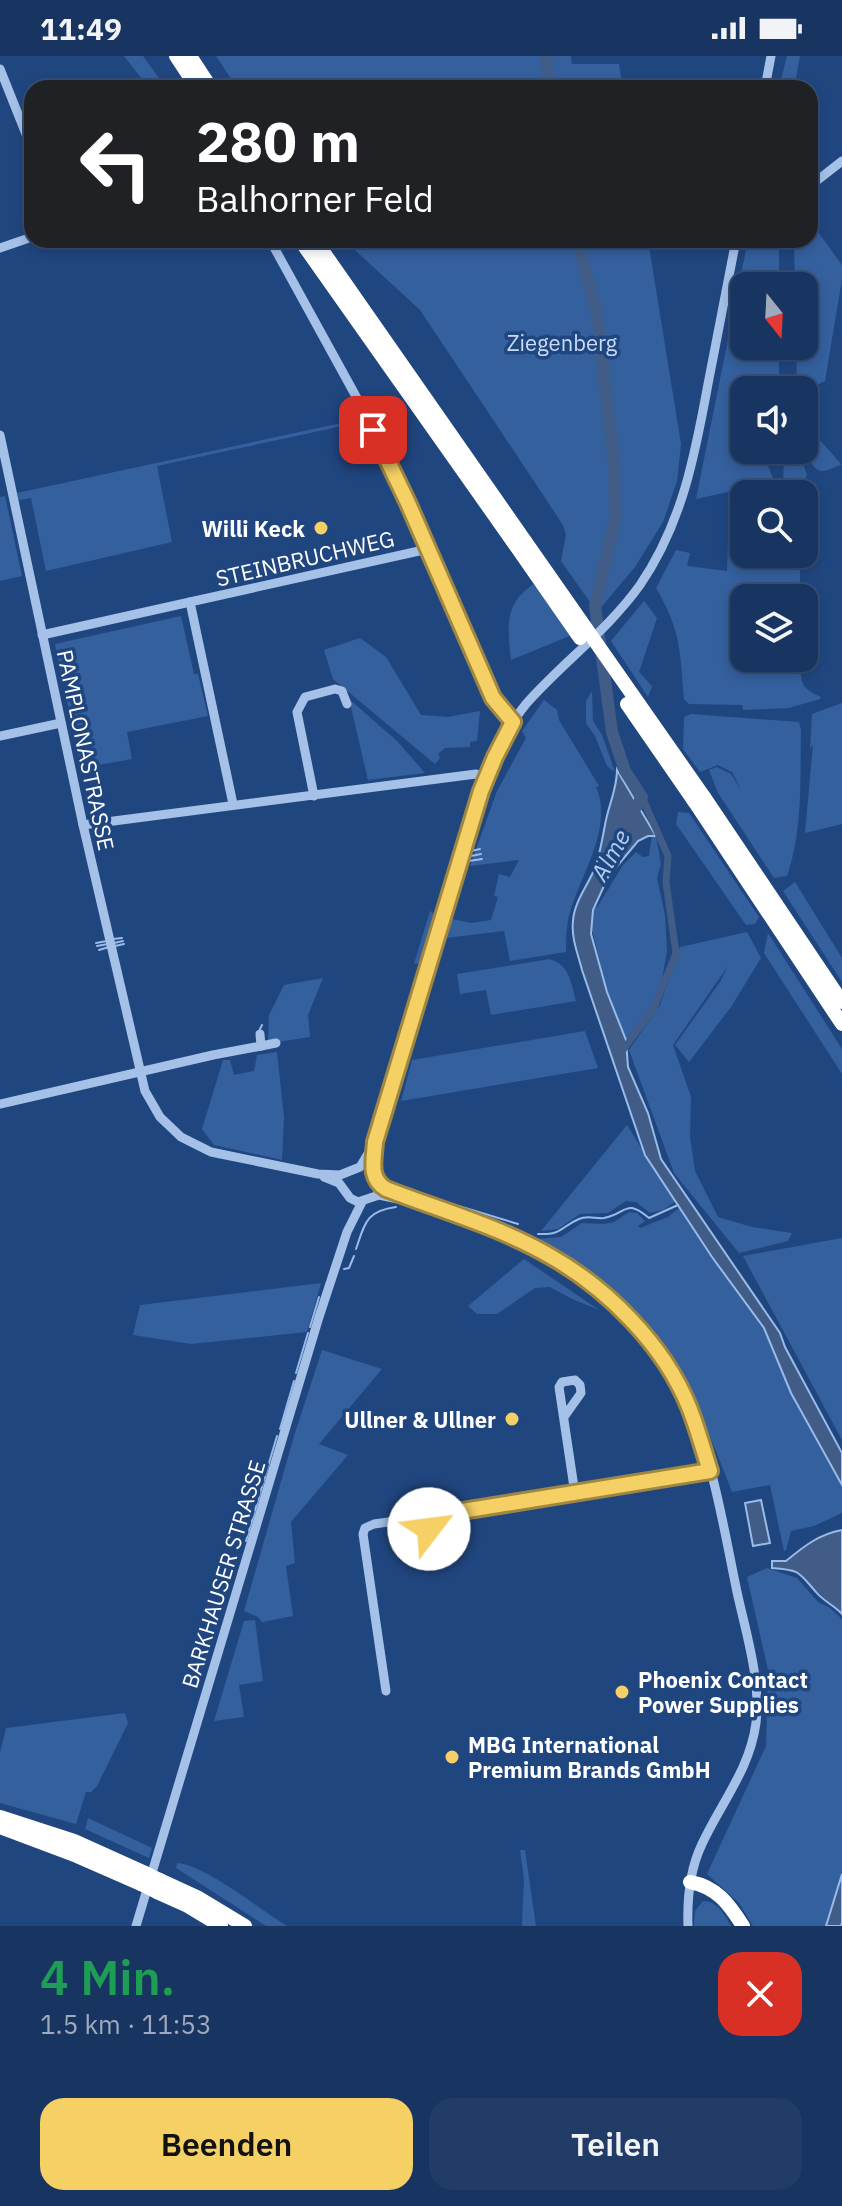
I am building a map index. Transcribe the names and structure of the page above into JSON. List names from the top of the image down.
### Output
{
  "streets": {
    "street": ["STEINBRUCHWEG", "PAMPLONASTRASSE", "BARKHAUSER STRASSE"]
  },
  "crossings": [
    ["STEINBRUCHWEG", "PAMPLONASTRASSE"]
  ],
  "water": ["Alme"],
  "parks": ["Ziegenberg"],
  "places": [
    "Willi Keck",
    "Ullner & Ullner",
    "Phoenix Contact Power Supplies",
    "MBG International Premium Brands GmbH"
  ],
  "north": "bottom",
  "page": {
    "status": "11:49",
    "turn": ["280 m", "Balhorner Feld"],
    "heading": ["4 Min.", "1.5 km · 11:53"],
    "buttons": ["Beenden", "Teilen"]
  }
}
